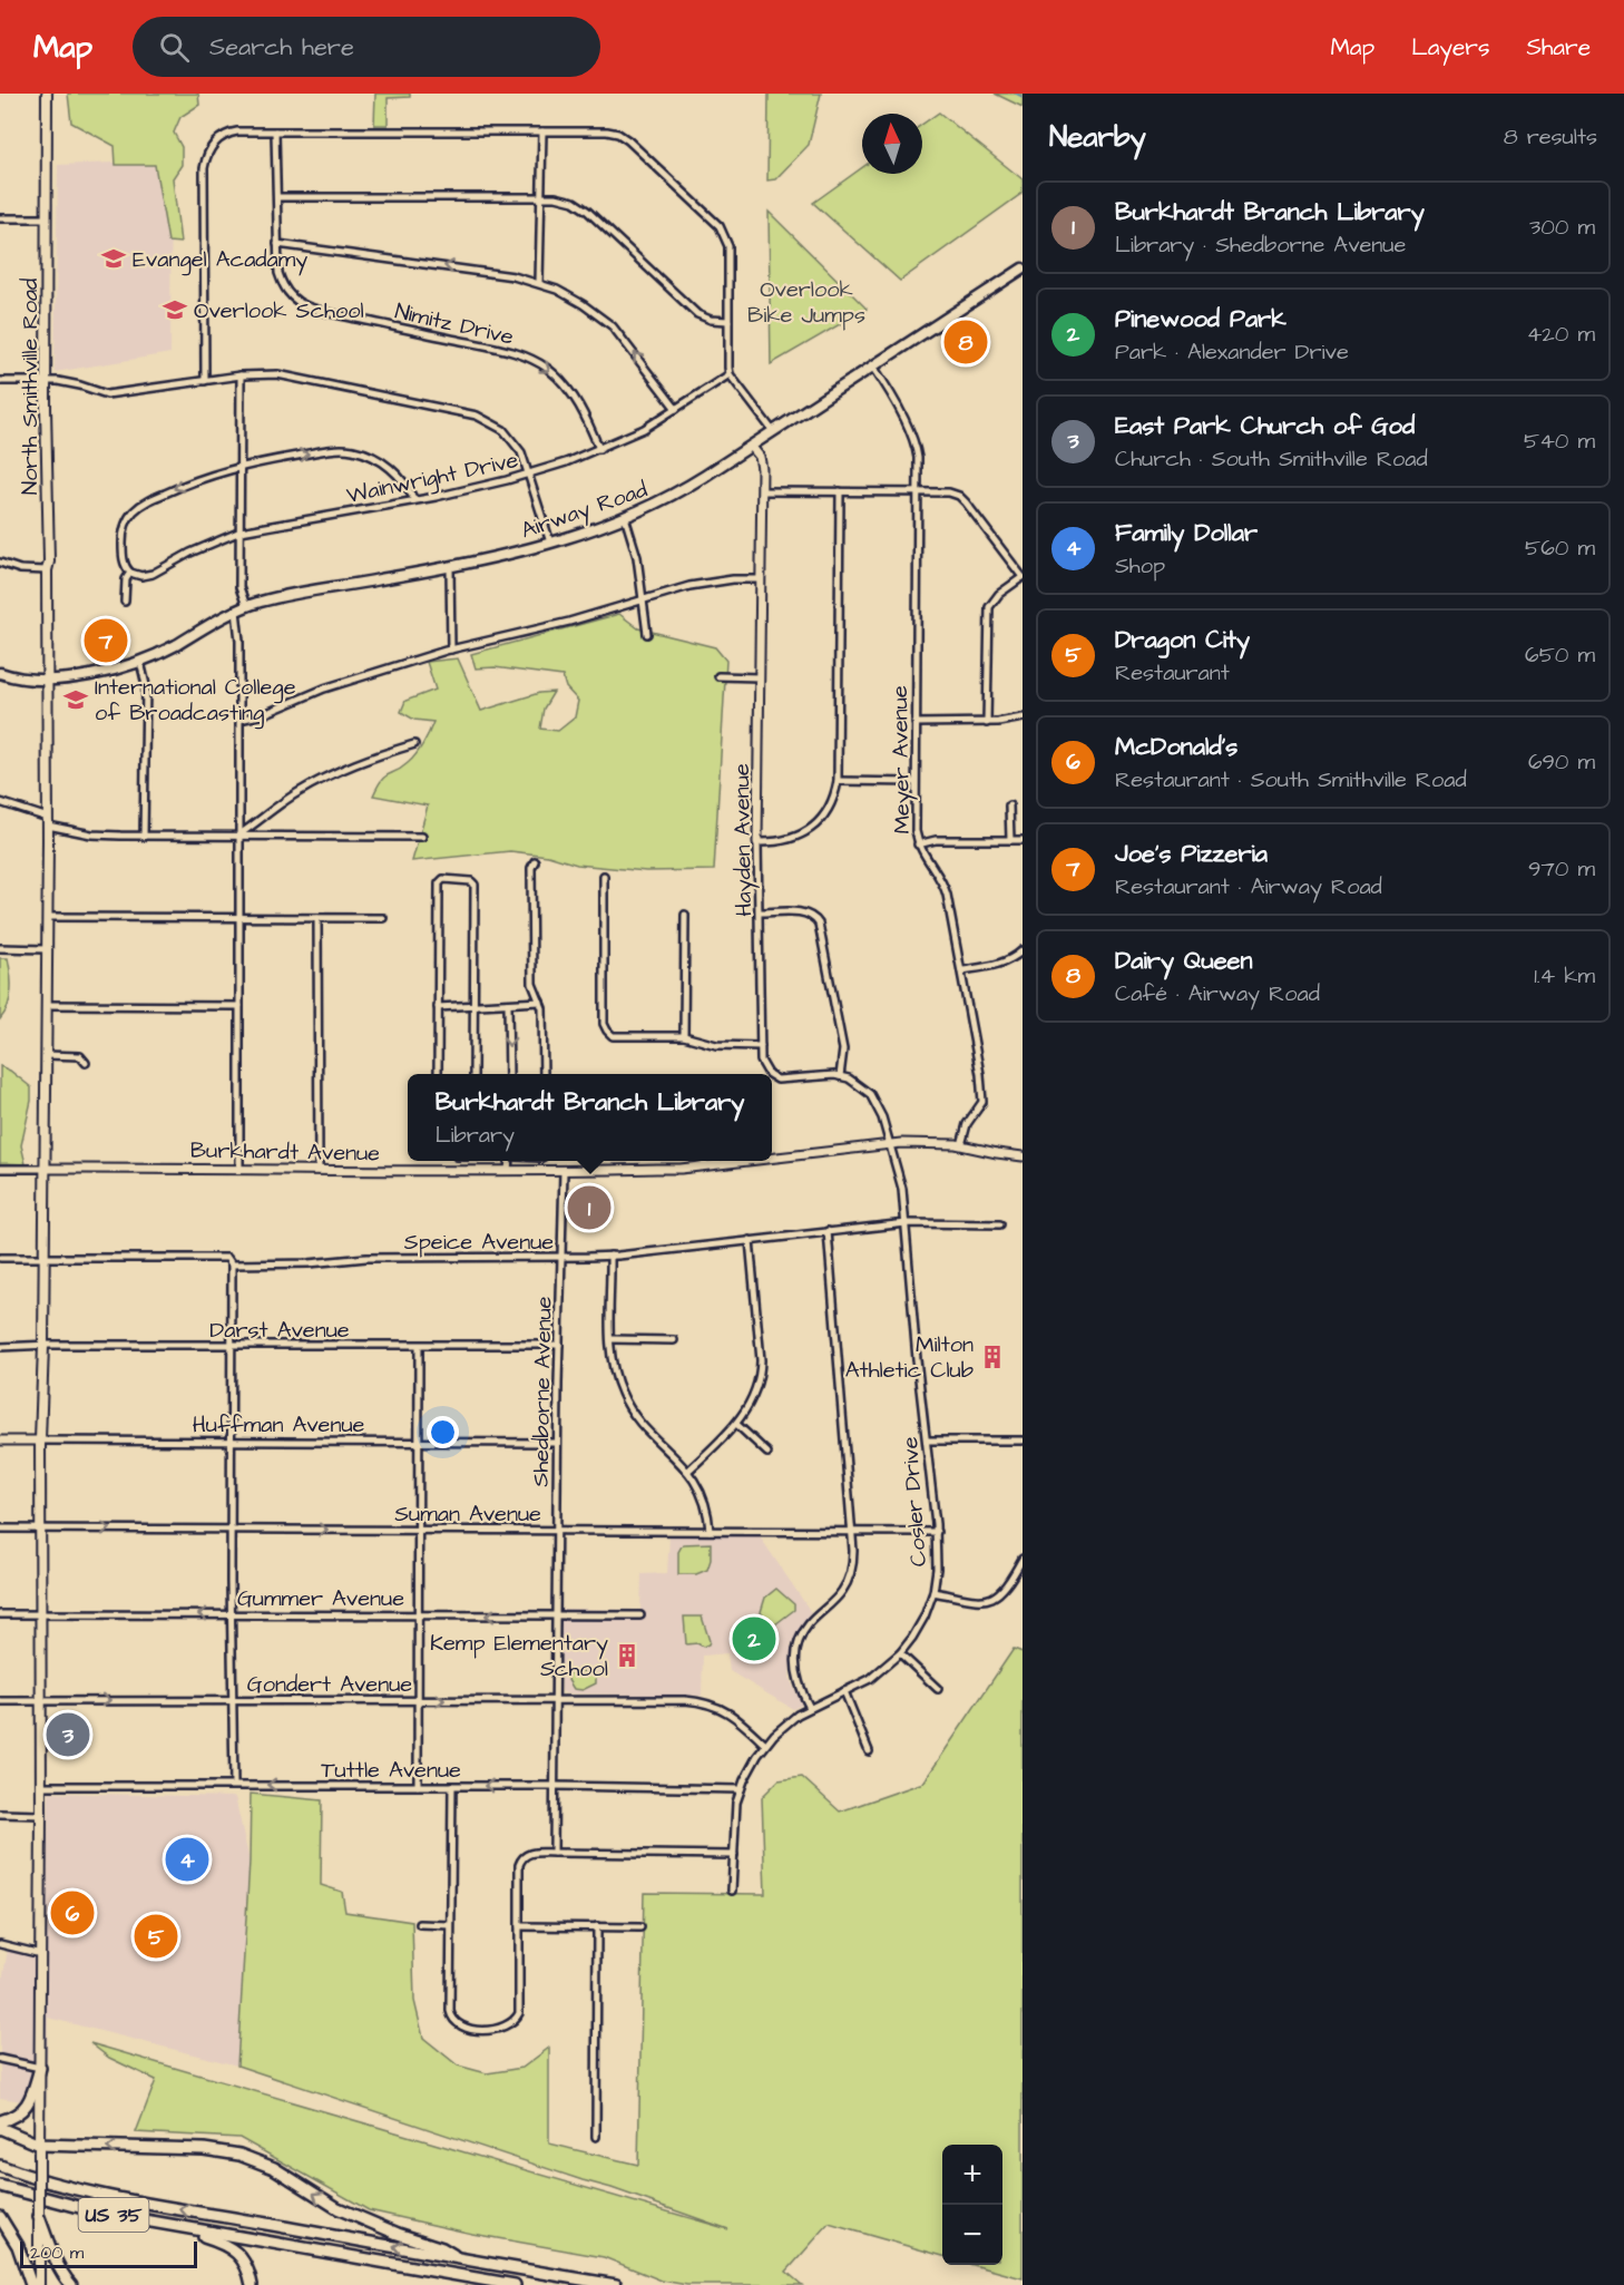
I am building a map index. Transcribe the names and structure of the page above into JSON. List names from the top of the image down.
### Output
{
  "streets": {
    "highway": ["US 35"],
    "main road": ["North Smithville Road", "Airway Road"],
    "street": [
      "Nimitz Drive",
      "Wainwright Drive",
      "Meyer Avenue",
      "Hayden Avenue",
      "Burkhardt Avenue",
      "Speice Avenue",
      "Darst Avenue",
      "Shedborne Avenue",
      "Huffman Avenue",
      "Cosler Drive",
      "Suman Avenue",
      "Gummer Avenue",
      "Gondert Avenue",
      "Tuttle Avenue"
    ]
  },
  "crossings": [
    ["Nimitz Drive", "Wainwright Drive"],
    ["North Smithville Road", "Airway Road"],
    ["North Smithville Road", "Burkhardt Avenue"],
    ["North Smithville Road", "Speice Avenue"],
    ["North Smithville Road", "Darst Avenue"],
    ["North Smithville Road", "Huffman Avenue"],
    ["North Smithville Road", "Suman Avenue"],
    ["North Smithville Road", "Gummer Avenue"],
    ["North Smithville Road", "Gondert Avenue"],
    ["North Smithville Road", "Tuttle Avenue"],
    ["Airway Road", "Meyer Avenue"],
    ["Airway Road", "Hayden Avenue"],
    ["Meyer Avenue", "Burkhardt Avenue"],
    ["Burkhardt Avenue", "Shedborne Avenue"],
    ["Burkhardt Avenue", "Cosler Drive"],
    ["Speice Avenue", "Shedborne Avenue"],
    ["Speice Avenue", "Cosler Drive"],
    ["Darst Avenue", "Shedborne Avenue"],
    ["Shedborne Avenue", "Huffman Avenue"],
    ["Shedborne Avenue", "Suman Avenue"],
    ["Shedborne Avenue", "Gummer Avenue"],
    ["Shedborne Avenue", "Gondert Avenue"],
    ["Shedborne Avenue", "Tuttle Avenue"],
    ["Cosler Drive", "Suman Avenue"],
    ["Cosler Drive", "Gondert Avenue"],
    ["Cosler Drive", "Tuttle Avenue"]
  ],
  "one_way": [
    "Nimitz Drive",
    "Suman Avenue",
    "Gummer Avenue",
    "Gondert Avenue",
    "Tuttle Avenue"
  ],
  "parks": ["Overlook Bike Jumps"],
  "places": {
    "school or university": ["Evangel Acadamy", "Overlook School", "International College of Broadcasting"],
    "building": ["Milton Athletic Club", "Kemp Elementary School"]
  },
  "scale_bar": "200 m",
  "north": "top",
  "page": {
    "header": "Map",
    "search": "Search here",
    "nav": ["Map", "Layers", "Share"],
    "heading": ["Nearby", "8 results"],
    "list": [
      {
        "mark": "1",
        "name": "Burkhardt Branch Library",
        "note": "Library · Shedborne Avenue",
        "value": "300 m"
      },
      {
        "mark": "2",
        "name": "Pinewood Park",
        "note": "Park · Alexander Drive",
        "value": "420 m"
      },
      {
        "mark": "3",
        "name": "East Park Church of God",
        "note": "Church · South Smithville Road",
        "value": "540 m"
      },
      {
        "mark": "4",
        "name": "Family Dollar",
        "note": "Shop",
        "value": "560 m"
      },
      {
        "mark": "5",
        "name": "Dragon City",
        "note": "Restaurant",
        "value": "650 m"
      },
      {
        "mark": "6",
        "name": "McDonald's",
        "note": "Restaurant · South Smithville Road",
        "value": "690 m"
      },
      {
        "mark": "7",
        "name": "Joe's Pizzeria",
        "note": "Restaurant · Airway Road",
        "value": "970 m"
      },
      {
        "mark": "8",
        "name": "Dairy Queen",
        "note": "Café · Airway Road",
        "value": "1.4 km"
      }
    ],
    "pins": [
      "8",
      "7",
      "1",
      "2",
      "3",
      "4",
      "6",
      "5"
    ],
    "popup": ["Burkhardt Branch Library", "Library"],
    "map_buttons": ["+", "−"],
    "scale": "200 m"
  }
}
